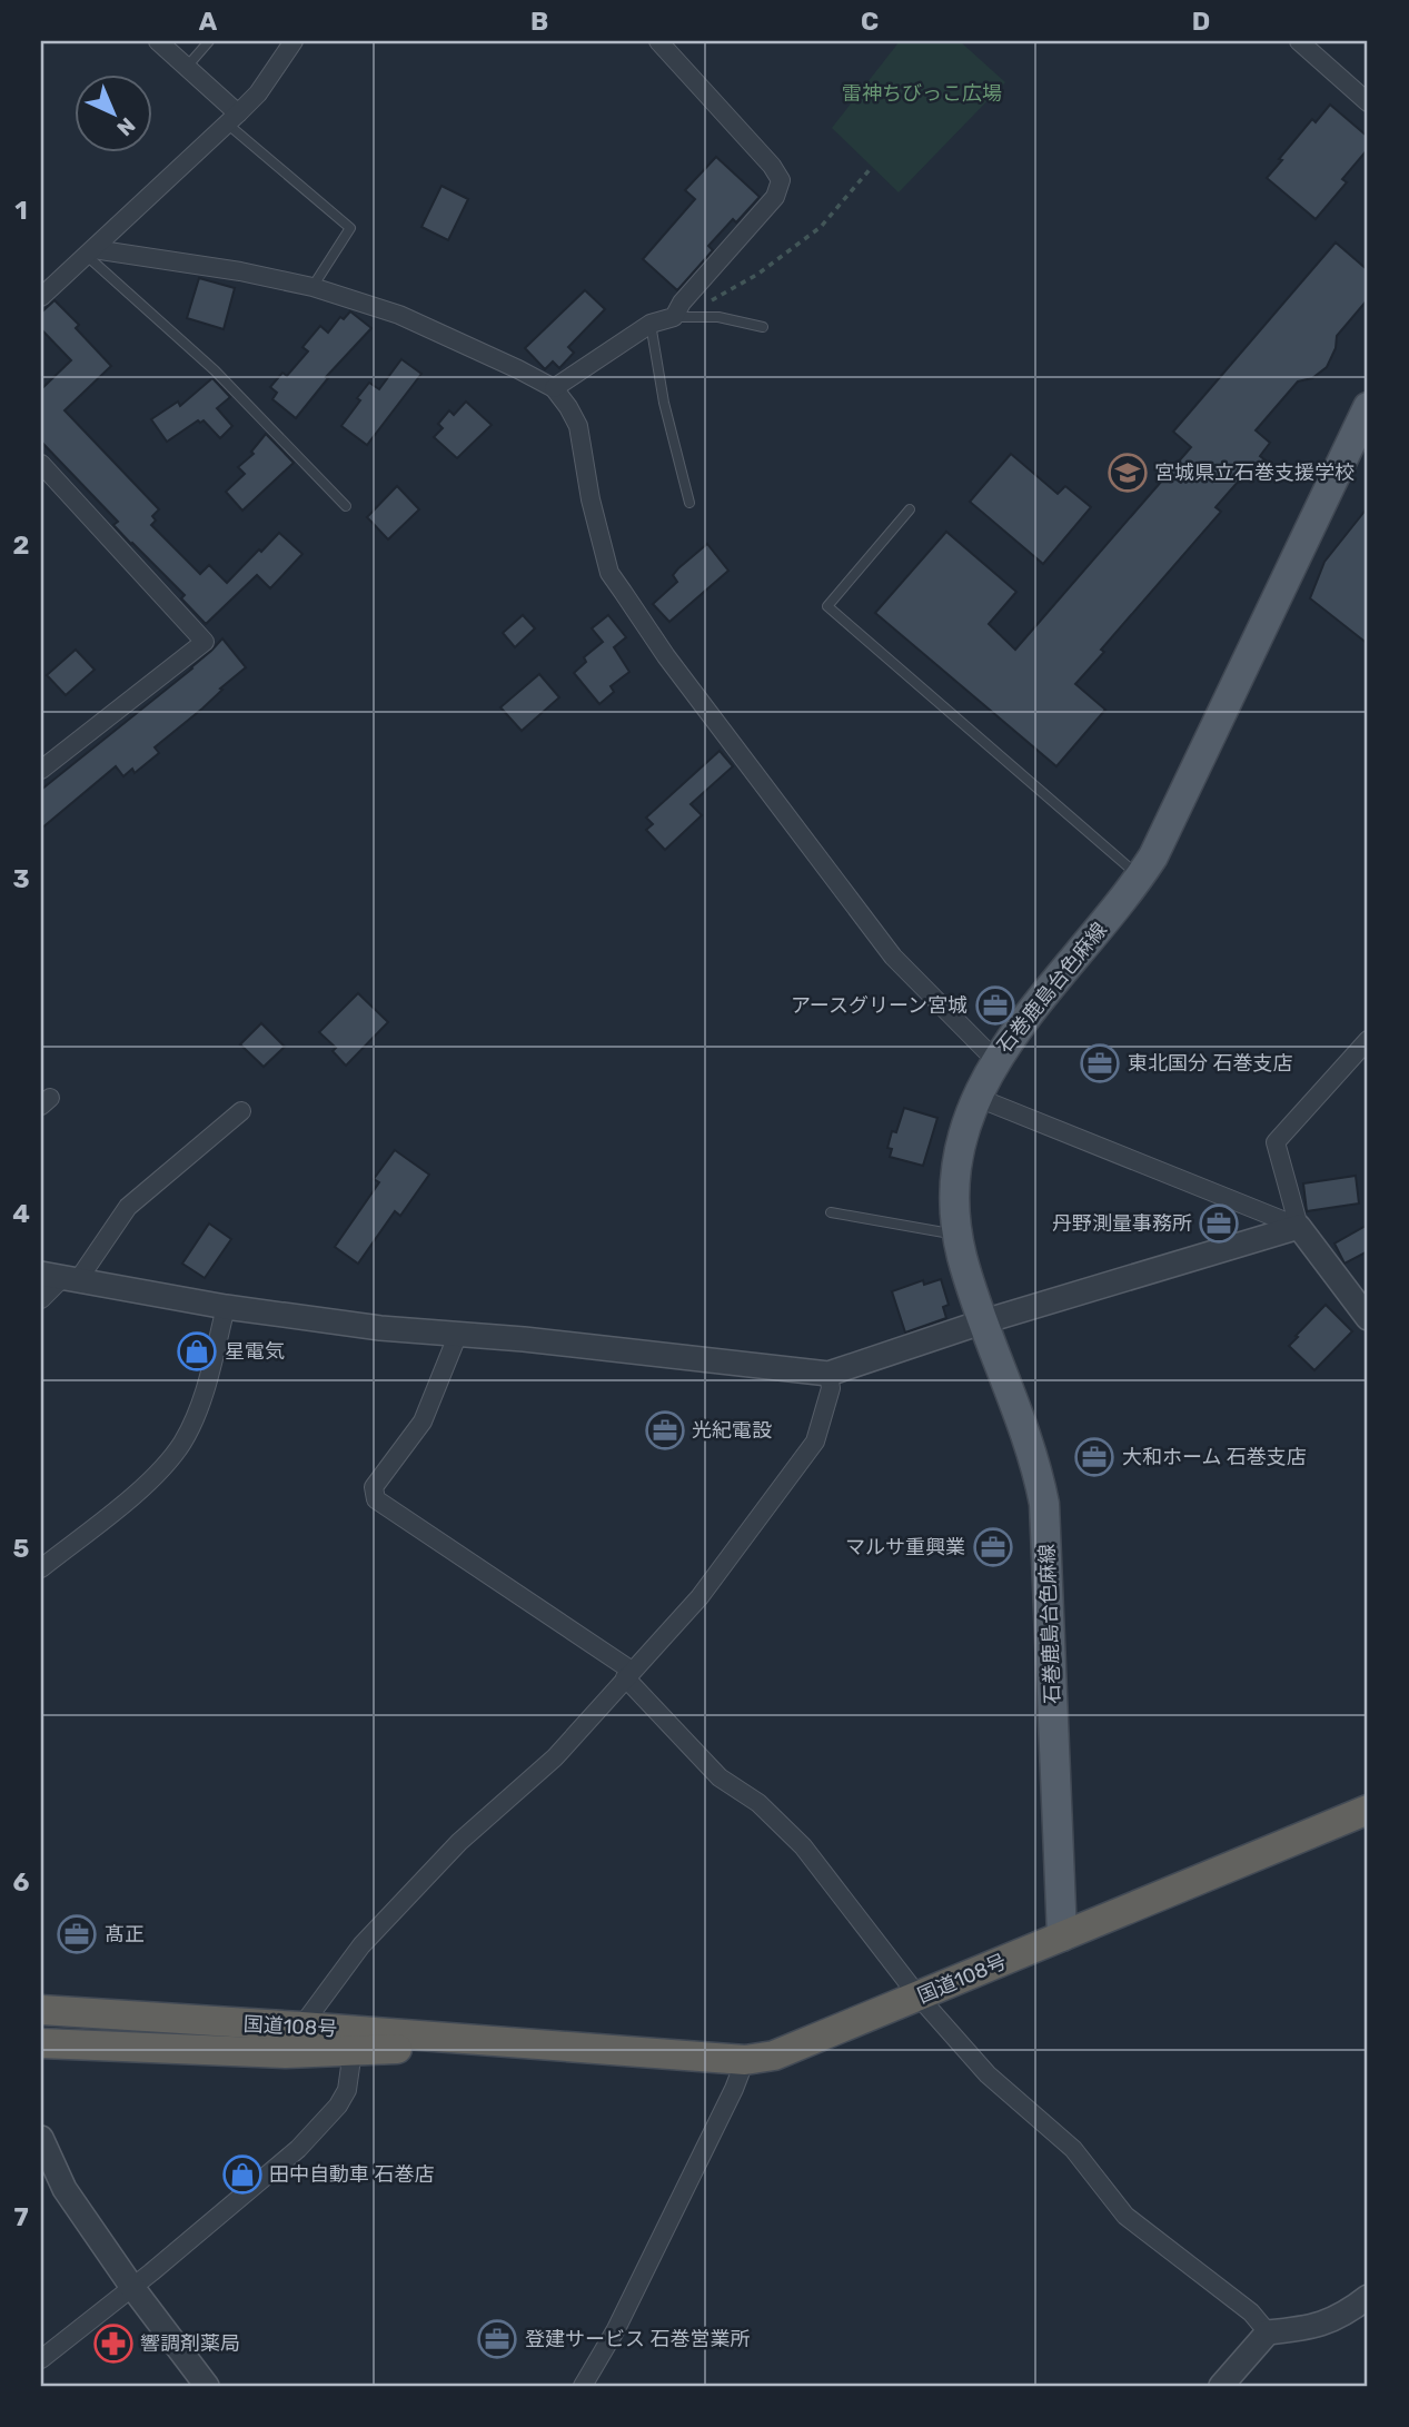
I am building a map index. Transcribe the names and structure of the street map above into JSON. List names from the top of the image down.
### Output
{
  "streets": {
    "highway": ["国道108号"],
    "main road": ["石巻鹿島台色麻線"]
  },
  "crossings": [
    ["石巻鹿島台色麻線", "国道108号"]
  ],
  "parks": ["雷神ちびっこ広場"],
  "places": {
    "school or university": ["宮城県立石巻支援学校"],
    "office": [
      "アースグリーン宮城",
      "東北国分 石巻支店",
      "丹野測量事務所",
      "光紀電設",
      "大和ホーム 石巻支店",
      "マルサ重興業",
      "髙正",
      "登建サービス 石巻営業所"
    ],
    "shop": ["星電気", "田中自動車 石巻店"],
    "pharmacy": ["響調剤薬局"]
  },
  "north": "bottom right",
  "grid": {
    "columns": [
      "A",
      "B",
      "C",
      "D"
    ],
    "rows": [
      "1",
      "2",
      "3",
      "4",
      "5",
      "6",
      "7"
    ]
  }
}
